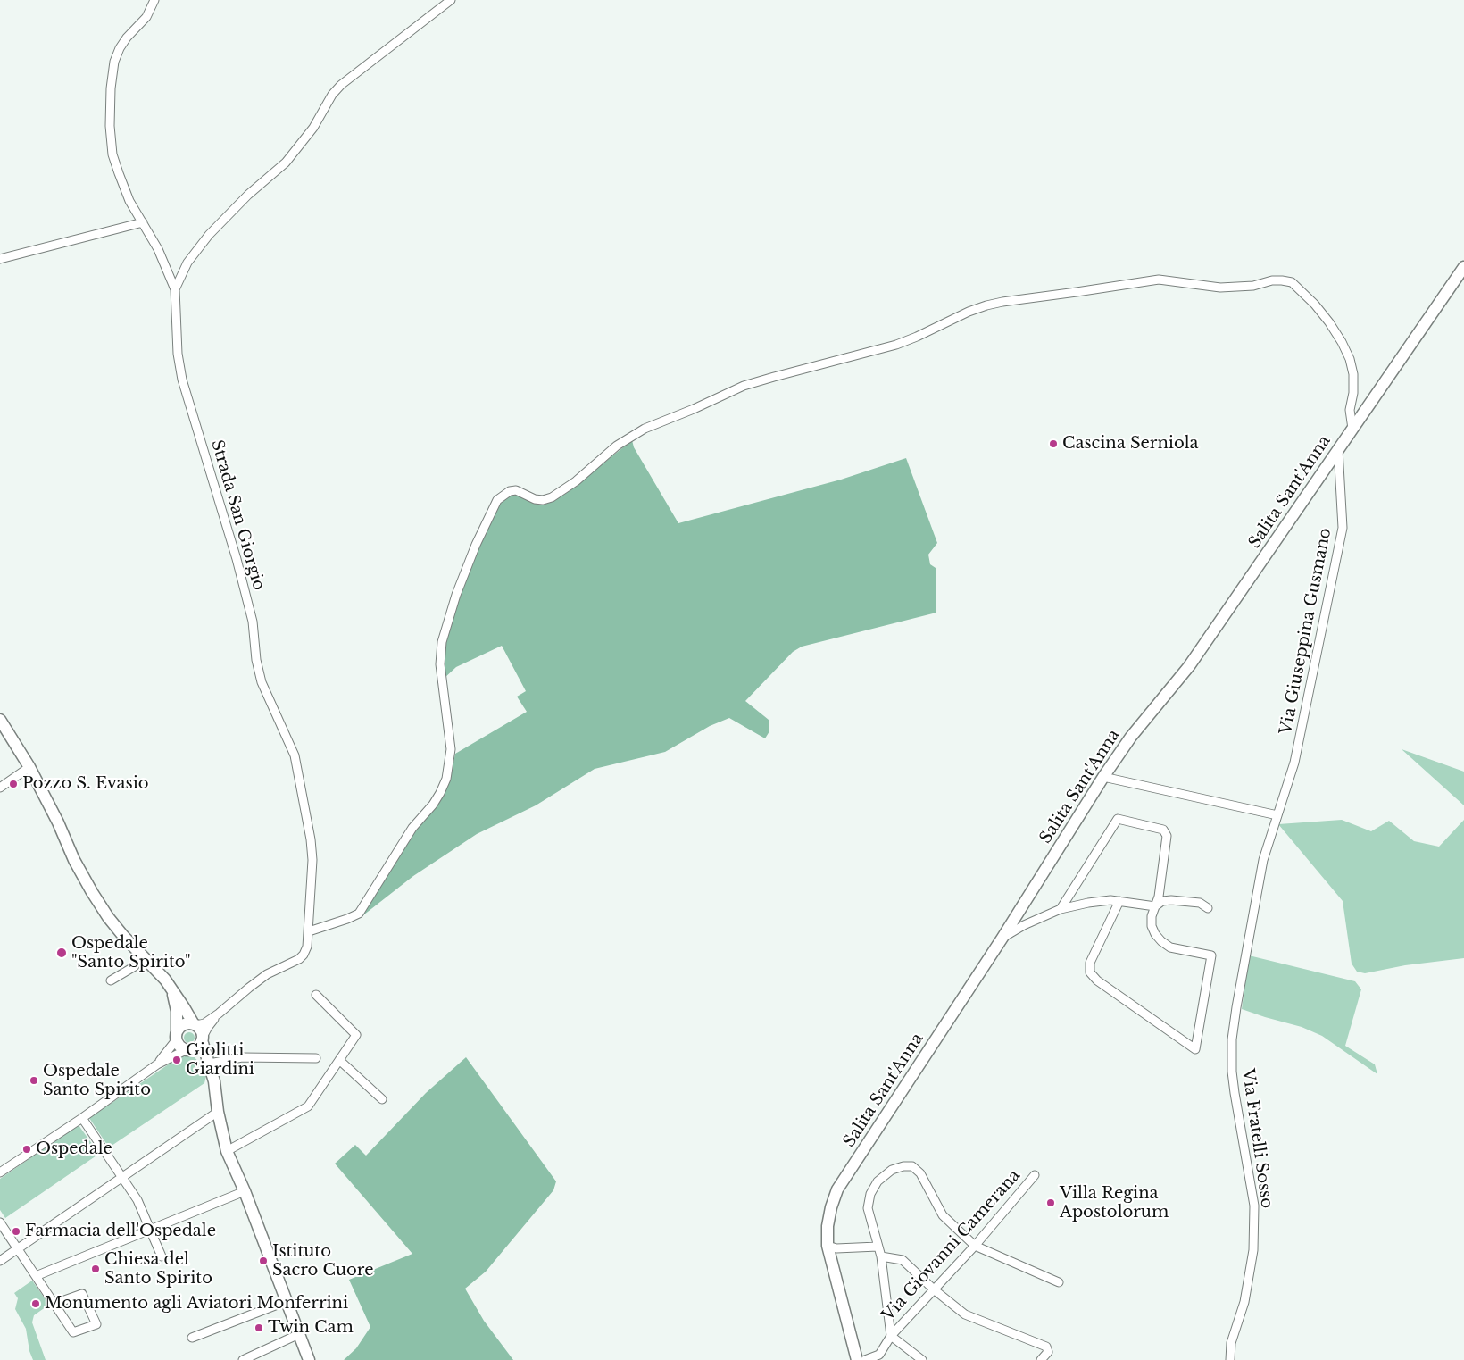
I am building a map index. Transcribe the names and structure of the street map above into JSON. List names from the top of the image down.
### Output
{
  "streets": {
    "street": [
      "Salita Sant'Anna",
      "Strada San Giorgio",
      "Via Giuseppina Gusmano",
      "Via Fratelli Sosso",
      "Via Giovanni Camerana"
    ]
  },
  "crossings": [
    ["Salita Sant'Anna", "Via Giuseppina Gusmano"],
    ["Via Giuseppina Gusmano", "Via Fratelli Sosso"]
  ],
  "places": [
    "Cascina Serniola",
    "Pozzo S. Evasio",
    "Ospedale \"Santo Spirito\"",
    "Giolitti Giardini",
    "Ospedale Santo Spirito",
    "Ospedale",
    "Villa Regina Apostolorum",
    "Farmacia dell'Ospedale",
    "Istituto Sacro Cuore",
    "Chiesa del Santo Spirito",
    "Monumento agli Aviatori Monferrini",
    "Twin Cam"
  ]
}
